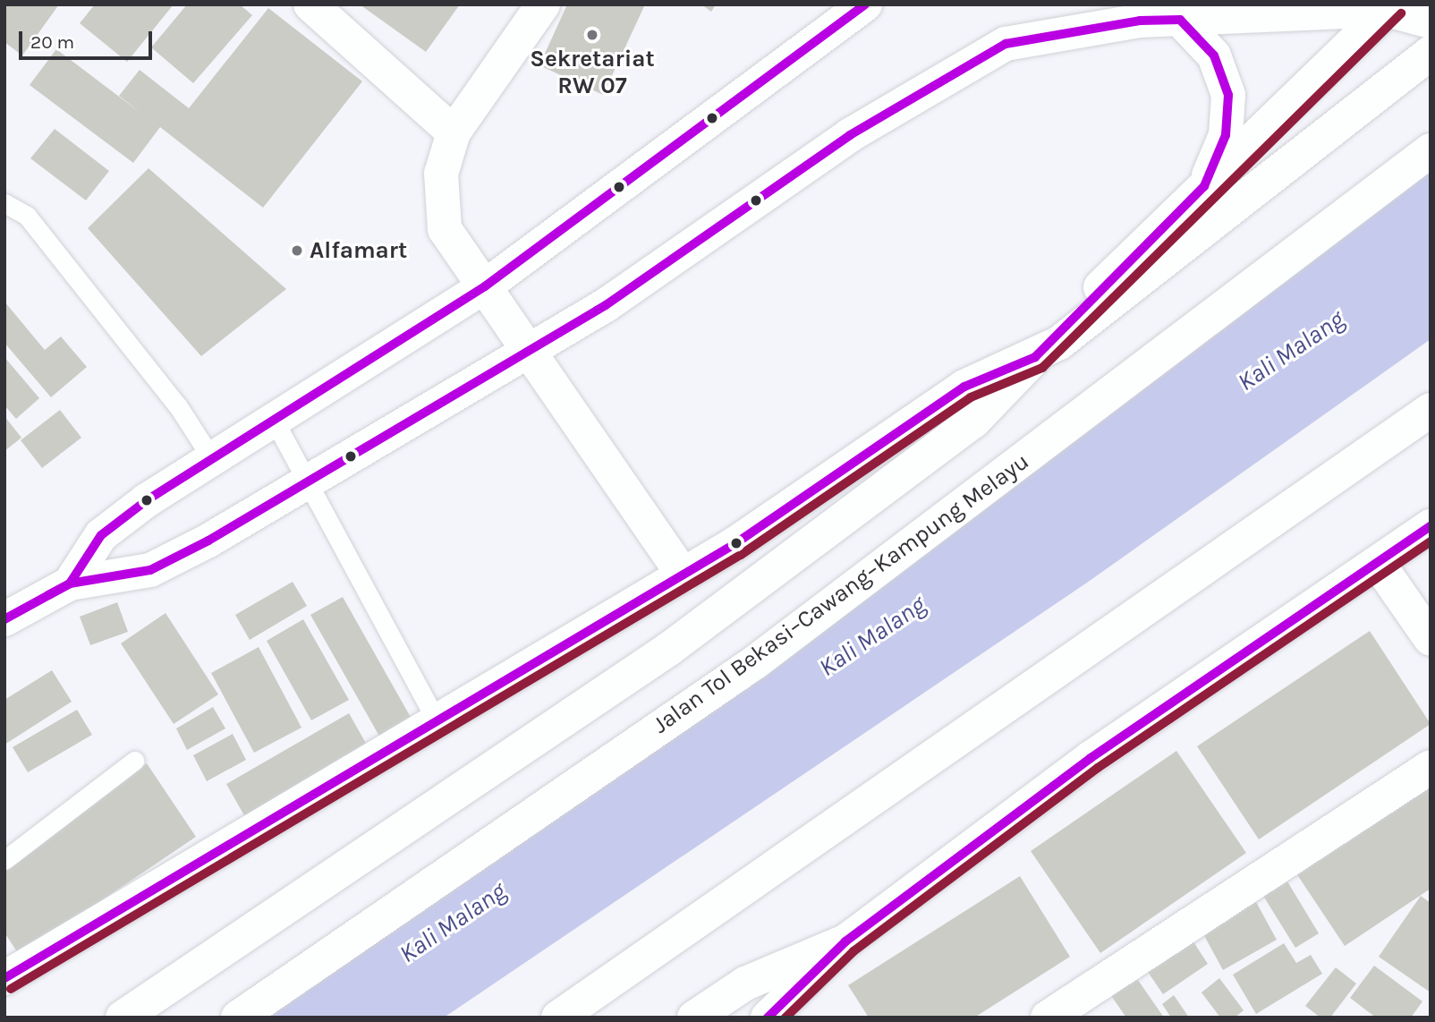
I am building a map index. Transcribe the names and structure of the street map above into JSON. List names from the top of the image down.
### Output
{
  "streets": {
    "main road": ["Jalan Tol Bekasi–Cawang–Kampung Melayu"]
  },
  "water": ["Kali Malang"],
  "places": ["Sekretariat RW 07", "Alfamart"],
  "scale_bar": "20 m"
}
